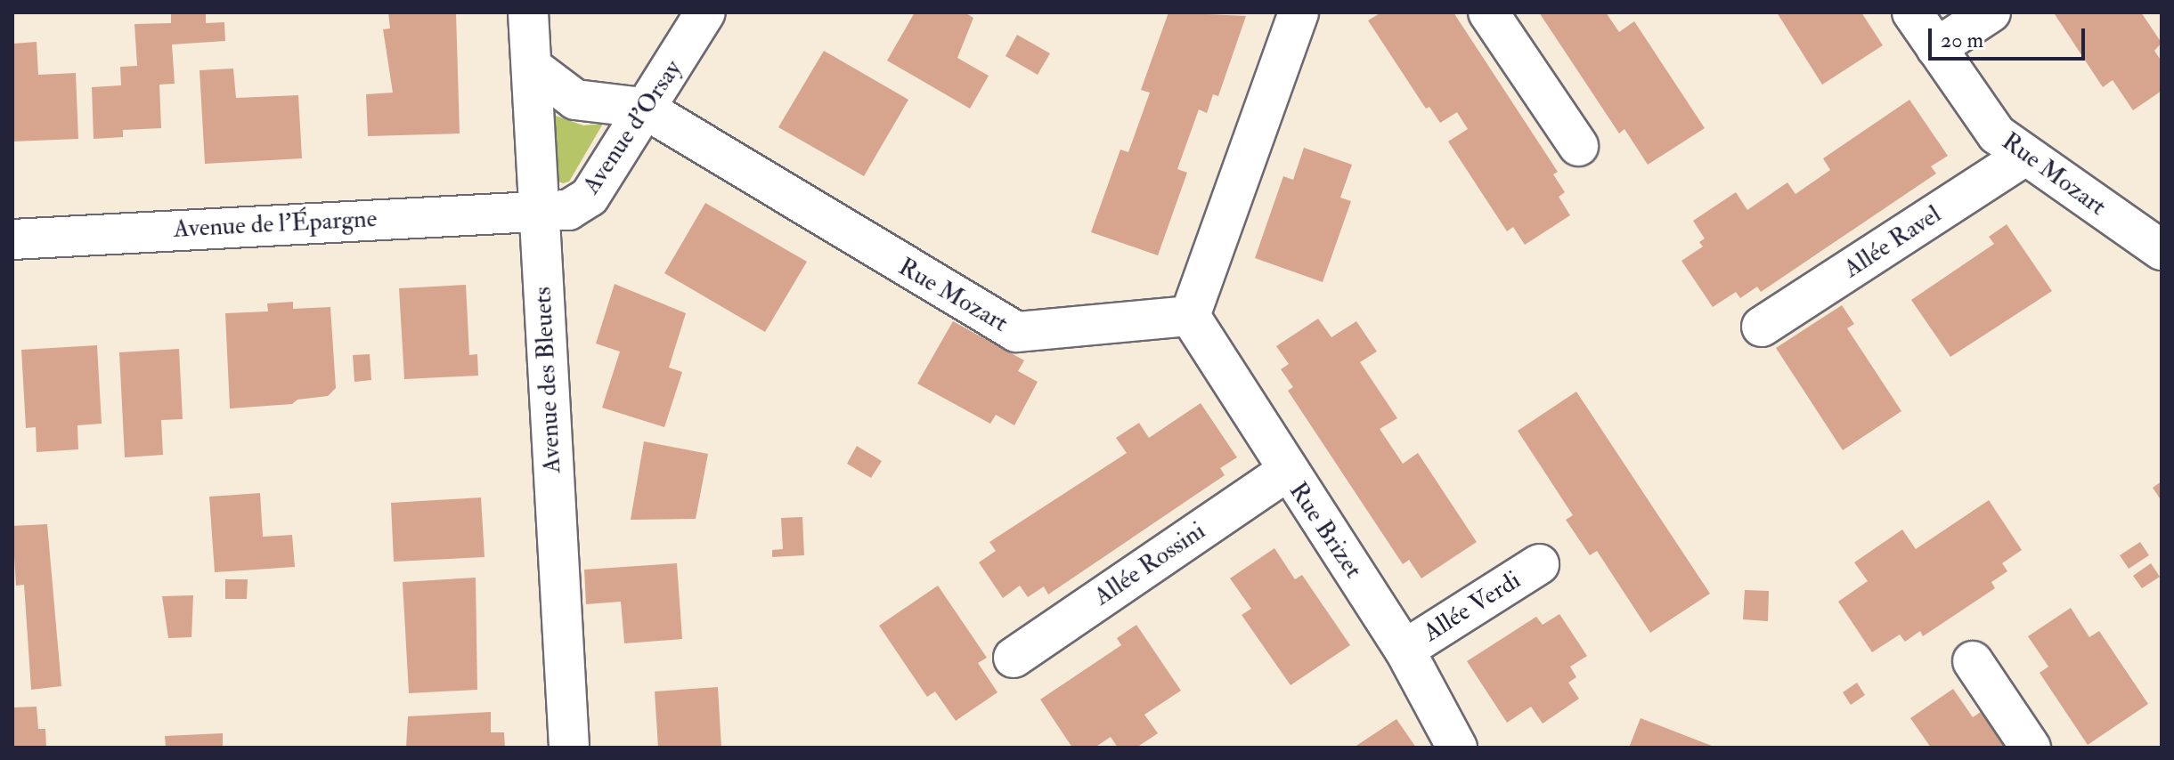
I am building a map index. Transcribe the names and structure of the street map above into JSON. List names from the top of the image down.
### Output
{
  "streets": {
    "street": [
      "Avenue d'Orsay",
      "Rue Mozart",
      "Avenue de l'Épargne",
      "Allée Ravel",
      "Avenue des Bleuets",
      "Rue Brizet",
      "Allée Rossini",
      "Allée Verdi"
    ]
  },
  "crossings": [
    ["Avenue d'Orsay", "Rue Mozart"],
    ["Avenue d'Orsay", "Avenue de l'Épargne"],
    ["Avenue d'Orsay", "Avenue des Bleuets"],
    ["Rue Mozart", "Allée Ravel"],
    ["Rue Mozart", "Avenue des Bleuets"],
    ["Rue Mozart", "Rue Brizet"],
    ["Avenue de l'Épargne", "Avenue des Bleuets"],
    ["Rue Brizet", "Allée Rossini"],
    ["Rue Brizet", "Allée Verdi"]
  ],
  "scale_bar": "20 m"
}
